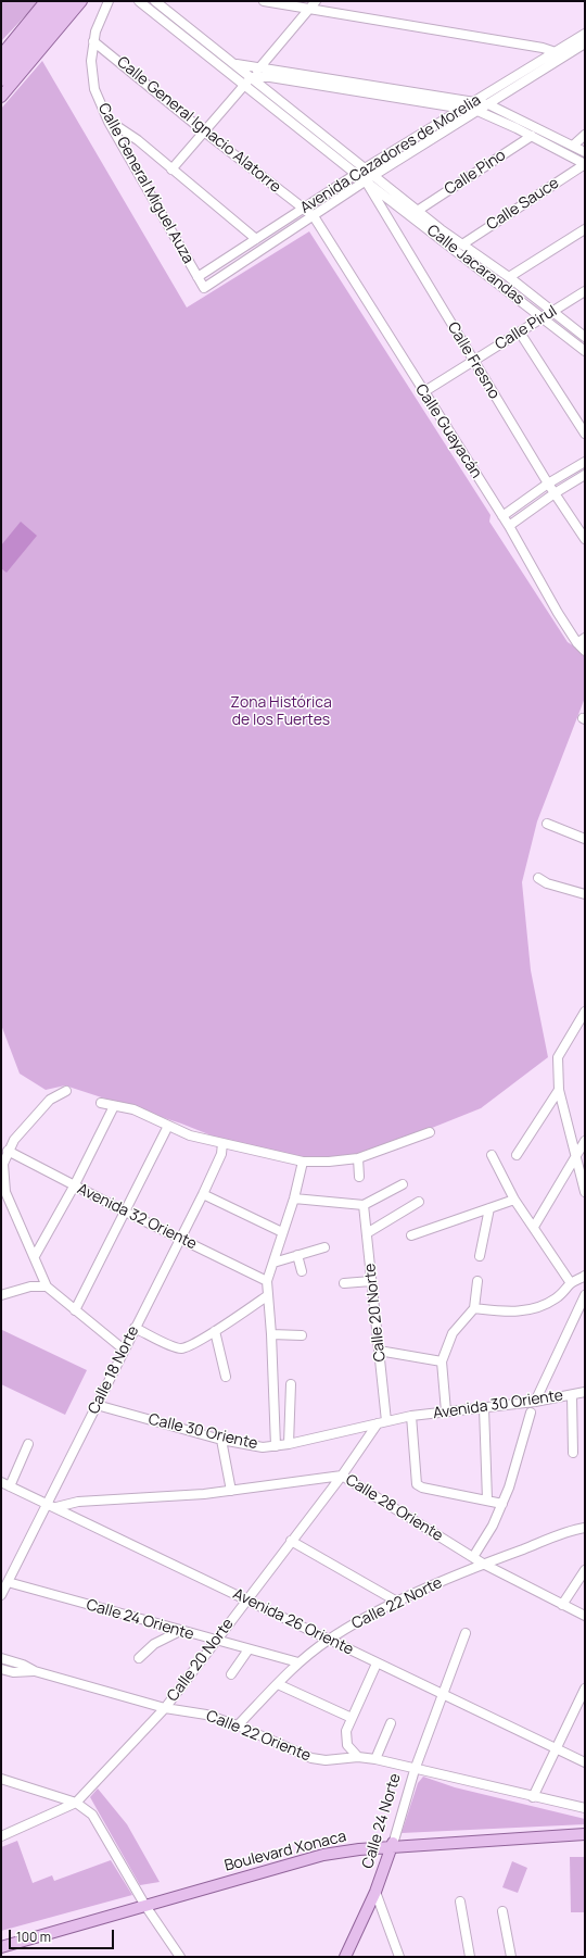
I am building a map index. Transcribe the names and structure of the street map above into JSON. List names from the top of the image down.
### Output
{
  "streets": {
    "main road": ["Calle 24 Norte", "Boulevard Xonaca"],
    "street": [
      "Calle General Ignacio Alatorre",
      "Avenida Cazadores de Morelia",
      "Calle Pino",
      "Calle General Miguel Auza",
      "Calle Sauce",
      "Calle Jacarandas",
      "Calle Pirul",
      "Calle Fresno",
      "Calle Guayacán",
      "Avenida 32 Oriente",
      "Calle 20 Norte",
      "Calle 18 Norte",
      "Avenida 30 Oriente",
      "Calle 30 Oriente",
      "Calle 28 Oriente",
      "Calle 22 Norte",
      "Calle 24 Oriente",
      "Avenida 26 Oriente",
      "Calle 22 Oriente"
    ]
  },
  "crossings": [
    ["Calle General Ignacio Alatorre", "Avenida Cazadores de Morelia"],
    ["Calle General Ignacio Alatorre", "Calle General Miguel Auza"],
    ["Calle General Ignacio Alatorre", "Calle Guayacán"],
    ["Avenida Cazadores de Morelia", "Calle General Miguel Auza"],
    ["Avenida Cazadores de Morelia", "Calle Jacarandas"],
    ["Avenida Cazadores de Morelia", "Calle Fresno"],
    ["Avenida Cazadores de Morelia", "Calle Guayacán"],
    ["Calle Pino", "Calle Jacarandas"],
    ["Calle Sauce", "Calle Jacarandas"],
    ["Calle Jacarandas", "Calle Pirul"],
    ["Calle Jacarandas", "Calle Fresno"],
    ["Calle Pirul", "Calle Fresno"],
    ["Calle Pirul", "Calle Guayacán"],
    ["Avenida 32 Oriente", "Calle 18 Norte"],
    ["Calle 20 Norte", "Calle 30 Oriente"],
    ["Calle 20 Norte", "Calle 28 Oriente"],
    ["Calle 20 Norte", "Calle 24 Oriente"],
    ["Calle 20 Norte", "Avenida 26 Oriente"],
    ["Calle 20 Norte", "Calle 22 Oriente"],
    ["Calle 18 Norte", "Calle 30 Oriente"],
    ["Calle 18 Norte", "Calle 24 Oriente"],
    ["Calle 18 Norte", "Avenida 26 Oriente"],
    ["Avenida 30 Oriente", "Calle 30 Oriente"],
    ["Calle 28 Oriente", "Calle 22 Norte"],
    ["Calle 28 Oriente", "Avenida 26 Oriente"],
    ["Calle 22 Norte", "Calle 24 Oriente"],
    ["Calle 22 Norte", "Avenida 26 Oriente"],
    ["Calle 22 Norte", "Calle 22 Oriente"],
    ["Avenida 26 Oriente", "Calle 24 Norte"],
    ["Calle 22 Oriente", "Calle 24 Norte"],
    ["Calle 24 Norte", "Boulevard Xonaca"]
  ],
  "parks": ["Zona Histórica de los Fuertes"],
  "scale_bar": "100 m"
}
